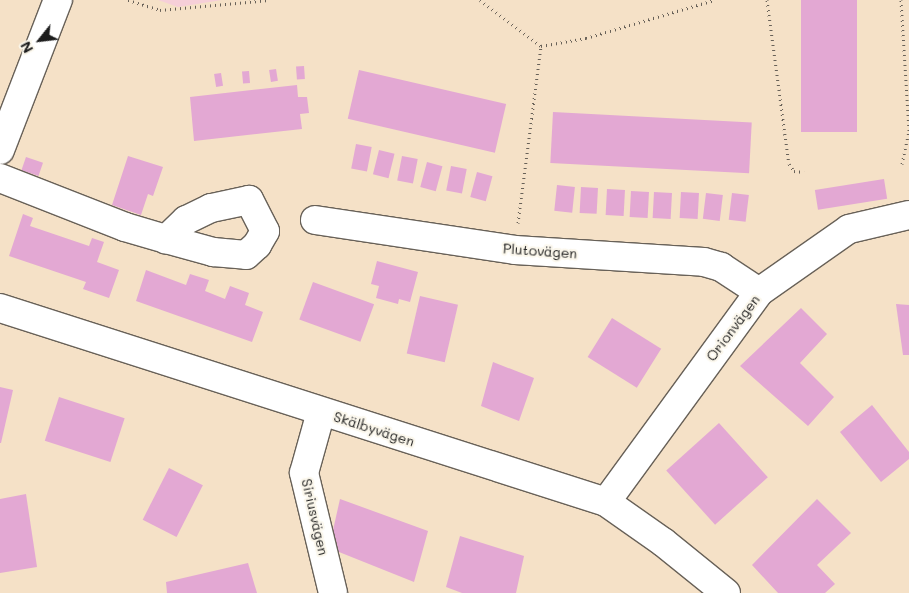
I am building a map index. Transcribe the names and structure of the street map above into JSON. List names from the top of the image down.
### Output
{
  "streets": {
    "street": [
      "Plutovägen",
      "Orionvägen",
      "Skälbyvägen",
      "Siriusvägen"
    ]
  },
  "crossings": [
    ["Plutovägen", "Orionvägen"],
    ["Orionvägen", "Skälbyvägen"],
    ["Skälbyvägen", "Siriusvägen"]
  ],
  "north": "bottom left"
}
